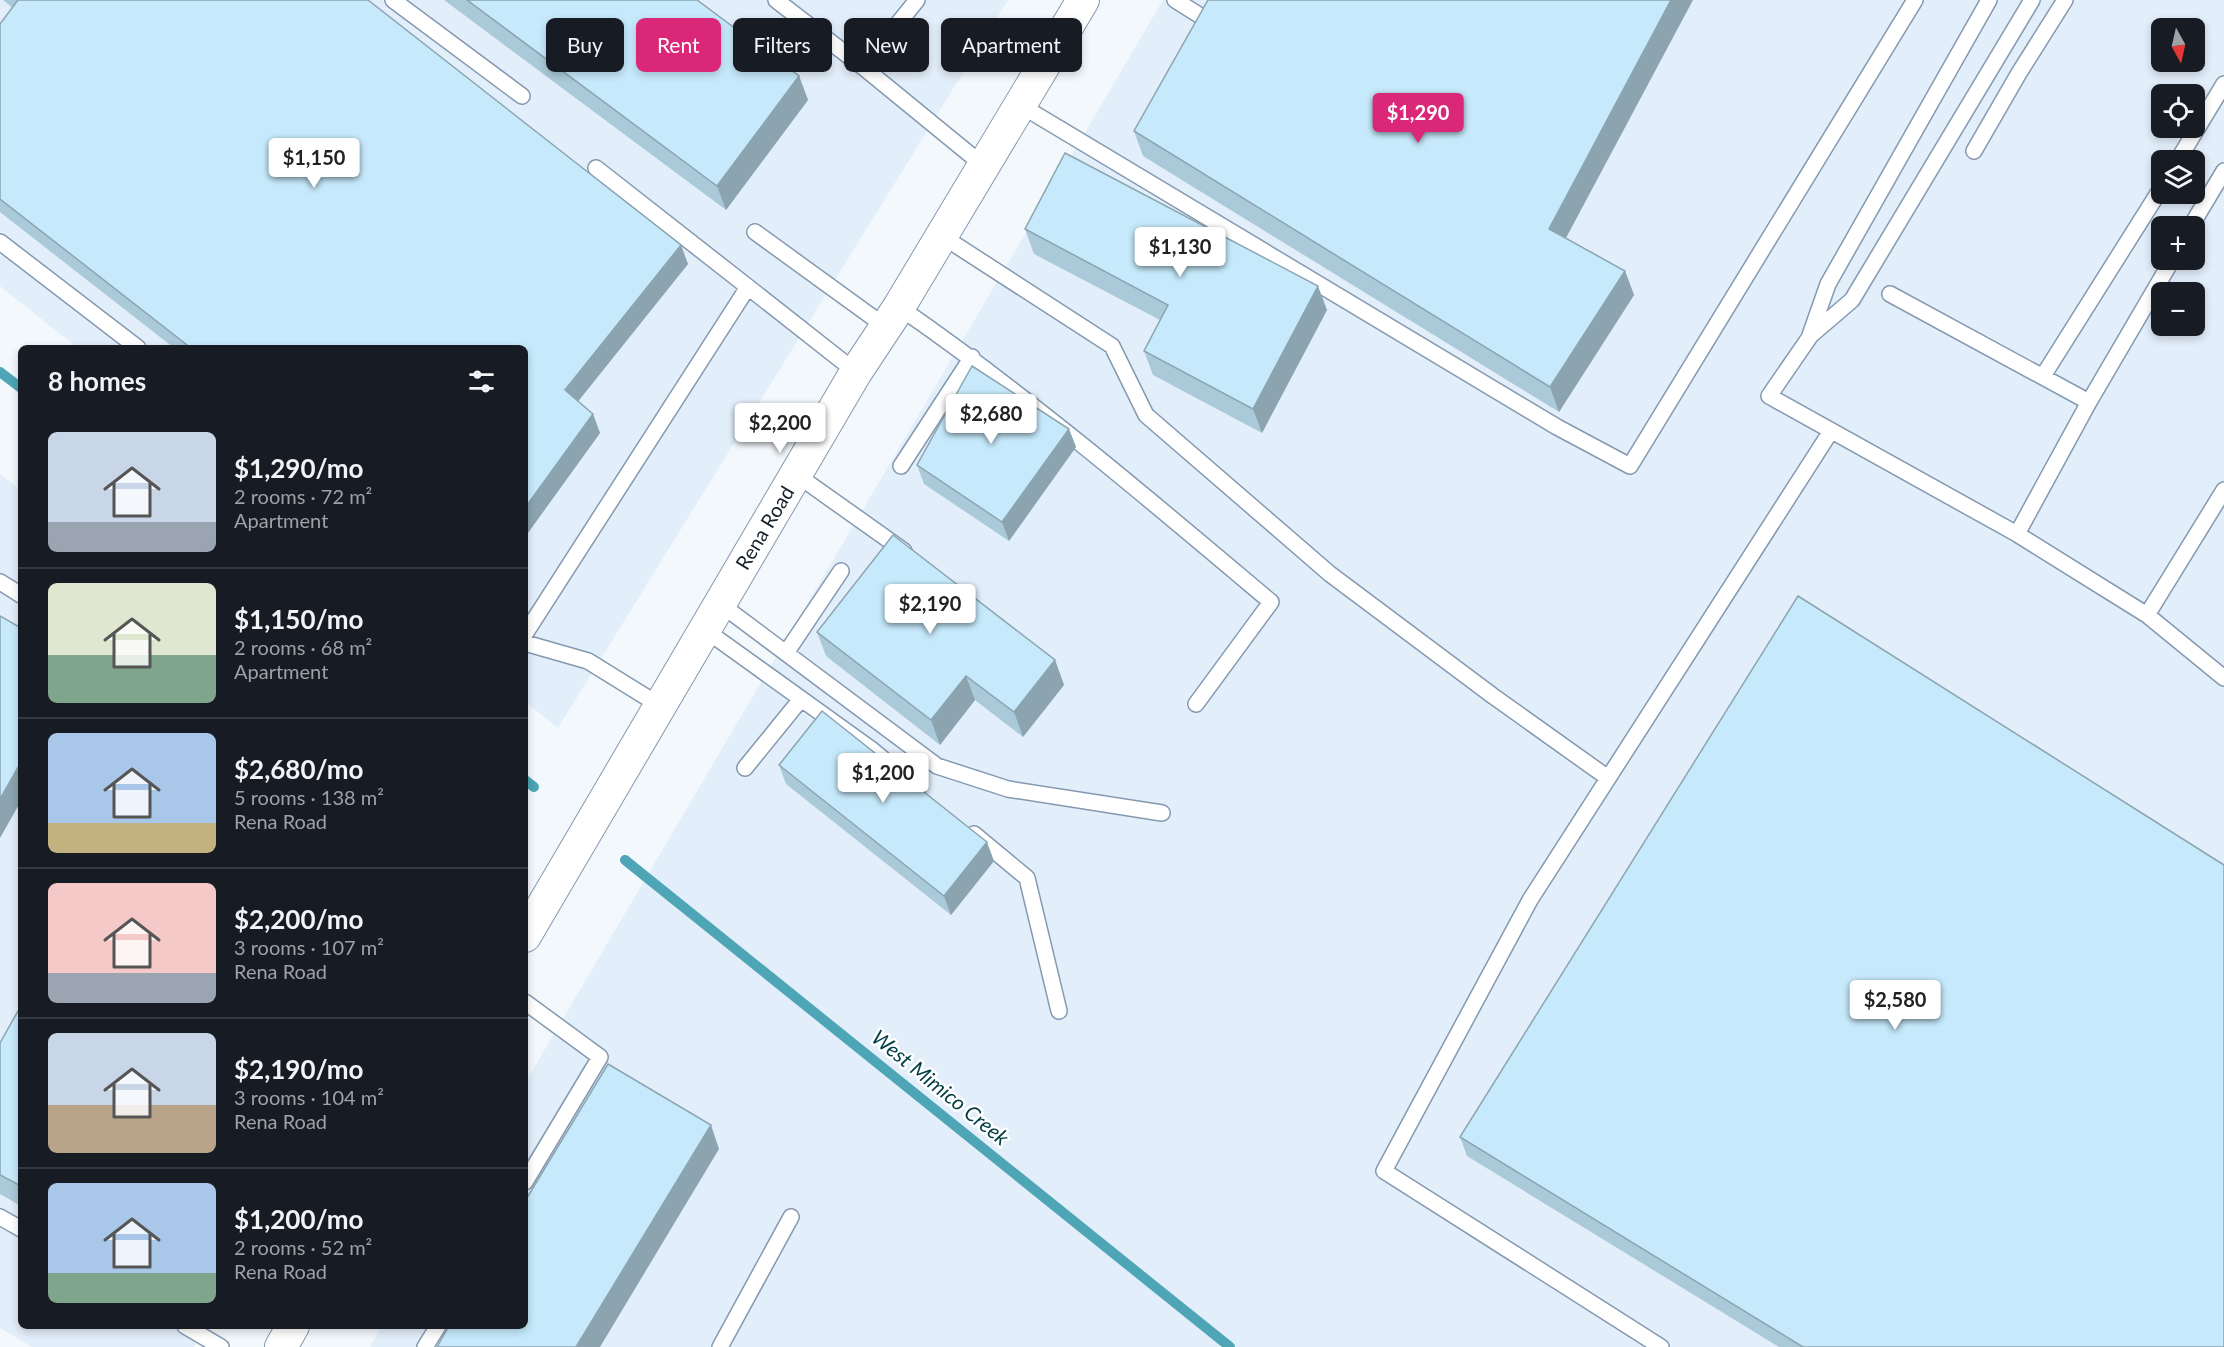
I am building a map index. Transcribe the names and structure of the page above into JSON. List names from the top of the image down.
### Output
{
  "streets": {
    "street": ["Rena Road"]
  },
  "water": ["West Mimico Creek"],
  "north": "bottom",
  "page": {
    "map_buttons": ["+", "−"],
    "chip": [
      "Buy",
      "Rent",
      "Filters",
      "New",
      "Apartment"
    ],
    "price": [
      "$1,290",
      "$1,150",
      "$1,130",
      "$2,680",
      "$2,200",
      "$2,190",
      "$1,200",
      "$2,580"
    ],
    "heading": "8 homes",
    "list": [
      {
        "name": "$1,290/mo",
        "note": "2 rooms · 72 m² · Apartment"
      },
      {
        "name": "$1,150/mo",
        "note": "2 rooms · 68 m² · Apartment"
      },
      {
        "name": "$2,680/mo",
        "note": "5 rooms · 138 m² · Rena Road"
      },
      {
        "name": "$2,200/mo",
        "note": "3 rooms · 107 m² · Rena Road"
      },
      {
        "name": "$2,190/mo",
        "note": "3 rooms · 104 m² · Rena Road"
      },
      {
        "name": "$1,200/mo",
        "note": "2 rooms · 52 m² · Rena Road"
      }
    ]
  }
}
